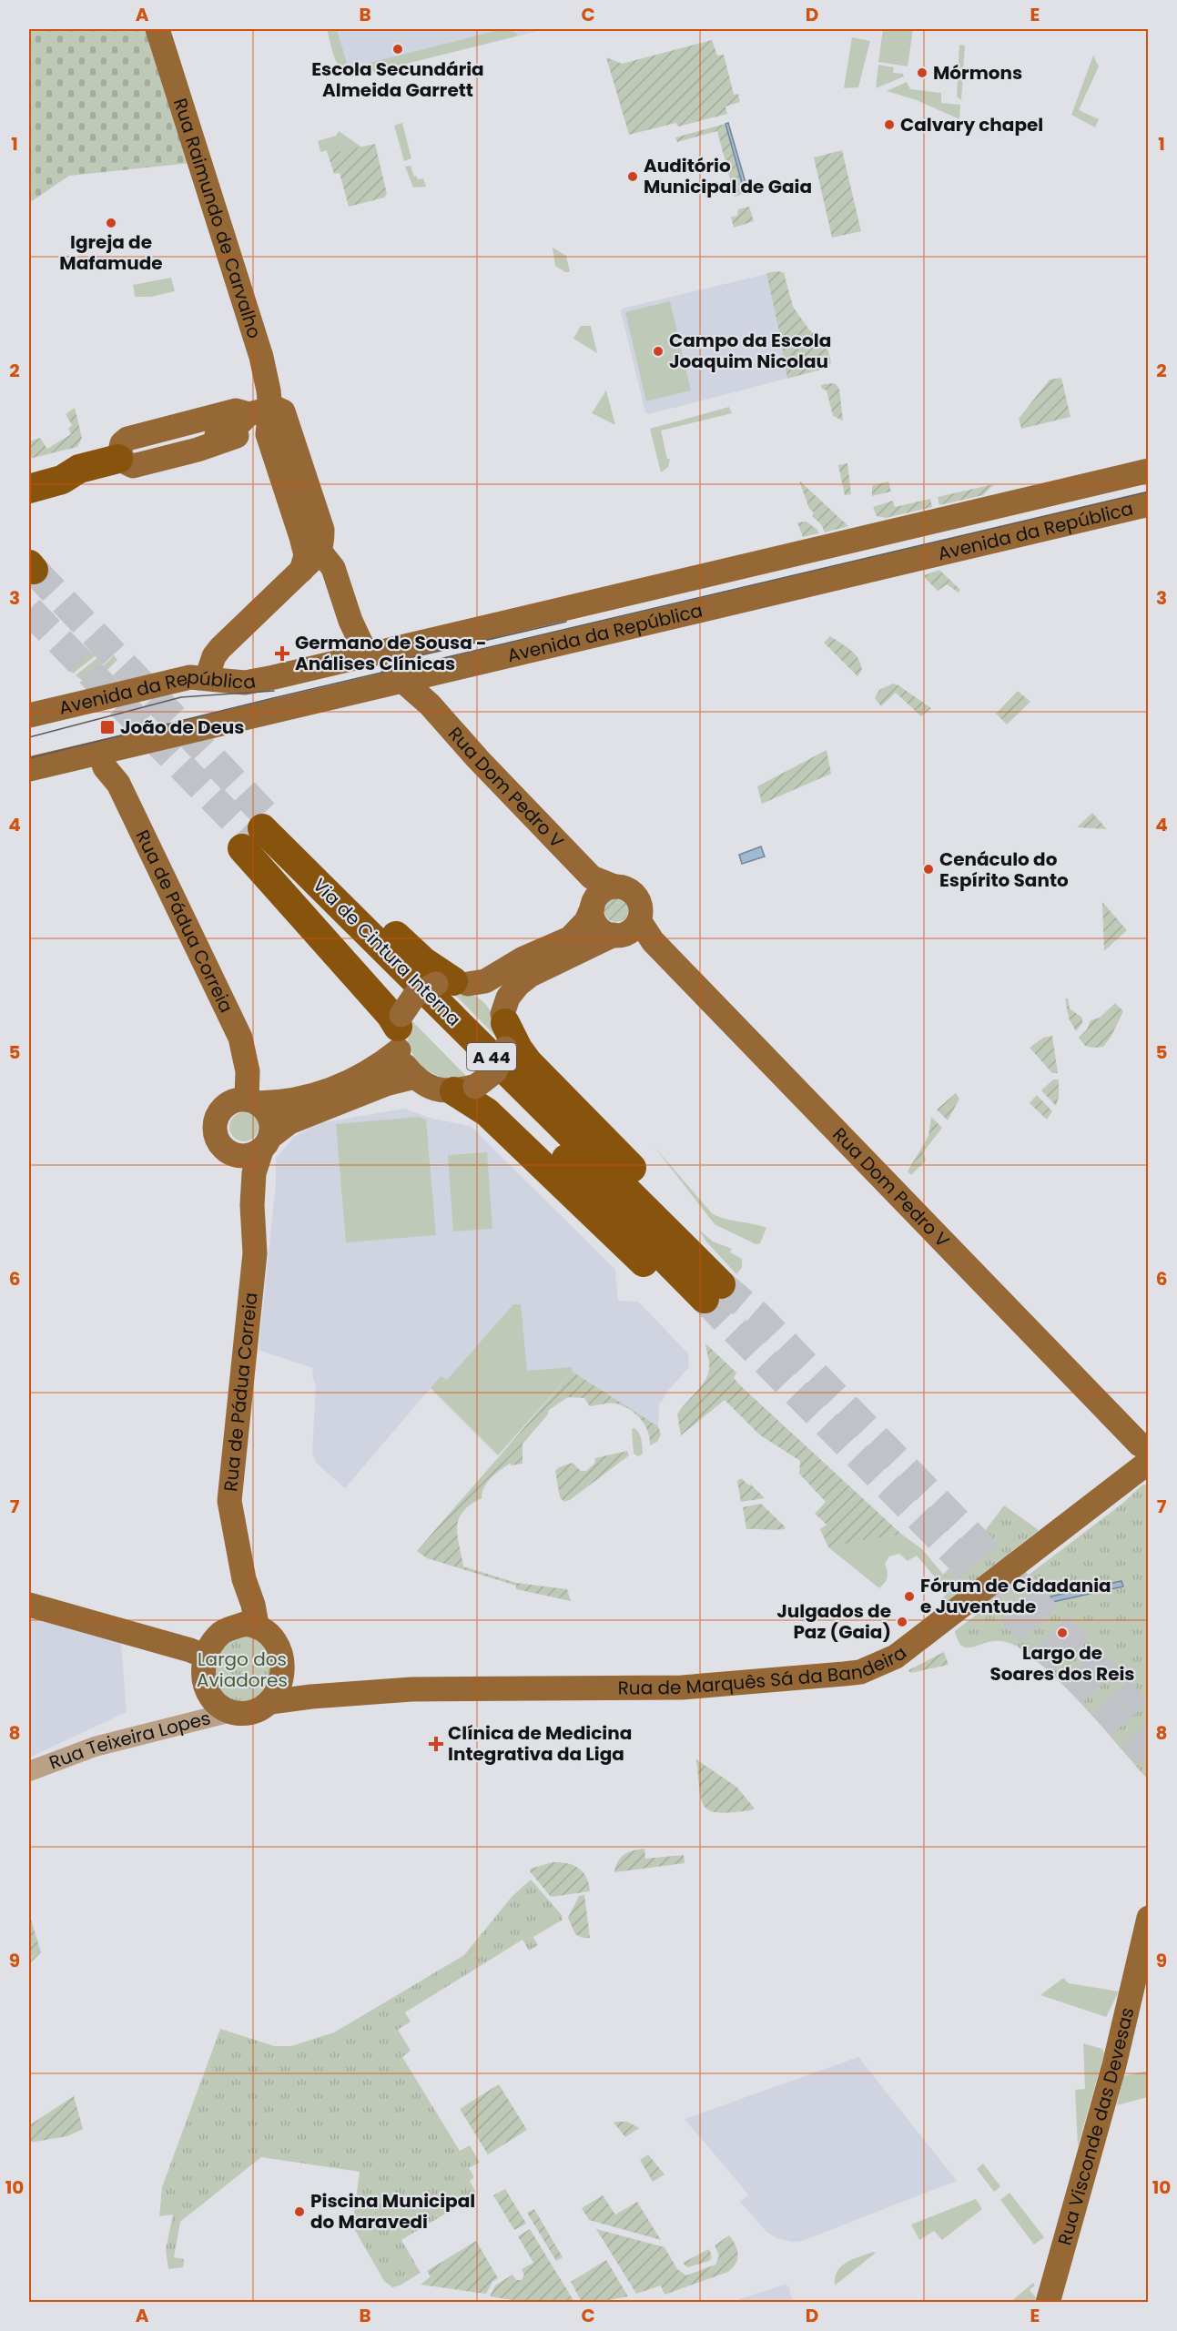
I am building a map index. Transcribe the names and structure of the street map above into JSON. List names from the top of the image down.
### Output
{
  "streets": {
    "highway": ["Via de Cintura Interna", "A 44"],
    "main road": [
      "Rua Raimundo de Carvalho",
      "Avenida da República",
      "Rua Dom Pedro V",
      "Rua de Pádua Correia",
      "Rua de Marquês Sá da Bandeira",
      "Rua Visconde das Devesas"
    ],
    "street": ["Rua Teixeira Lopes"]
  },
  "crossings": [
    ["Avenida da República", "Rua Dom Pedro V"],
    ["Avenida da República", "Rua de Pádua Correia"],
    ["Rua de Pádua Correia", "Rua de Marquês Sá da Bandeira"],
    ["Rua de Pádua Correia", "Rua Teixeira Lopes"],
    ["Rua de Marquês Sá da Bandeira", "Rua Teixeira Lopes"]
  ],
  "parks": ["Largo dos Aviadores"],
  "places": {
    "other": [
      "Escola Secundária Almeida Garrett",
      "Mórmons",
      "Calvary chapel",
      "Auditório Municipal de Gaia",
      "Igreja de Mafamude",
      "Campo da Escola Joaquim Nicolau",
      "Cenáculo do Espírito Santo",
      "Fórum de Cidadania e Juventude",
      "Julgados de Paz (Gaia)",
      "Largo de Soares dos Reis",
      "Piscina Municipal do Maravedi"
    ],
    "health": ["Germano de Sousa - Análises Clínicas", "Clínica de Medicina Integrativa da Liga"],
    "transit": ["João de Deus"]
  },
  "grid": {
    "columns": [
      "A",
      "B",
      "C",
      "D",
      "E"
    ],
    "rows": [
      "1",
      "2",
      "3",
      "4",
      "5",
      "6",
      "7",
      "8",
      "9",
      "10"
    ]
  }
}
